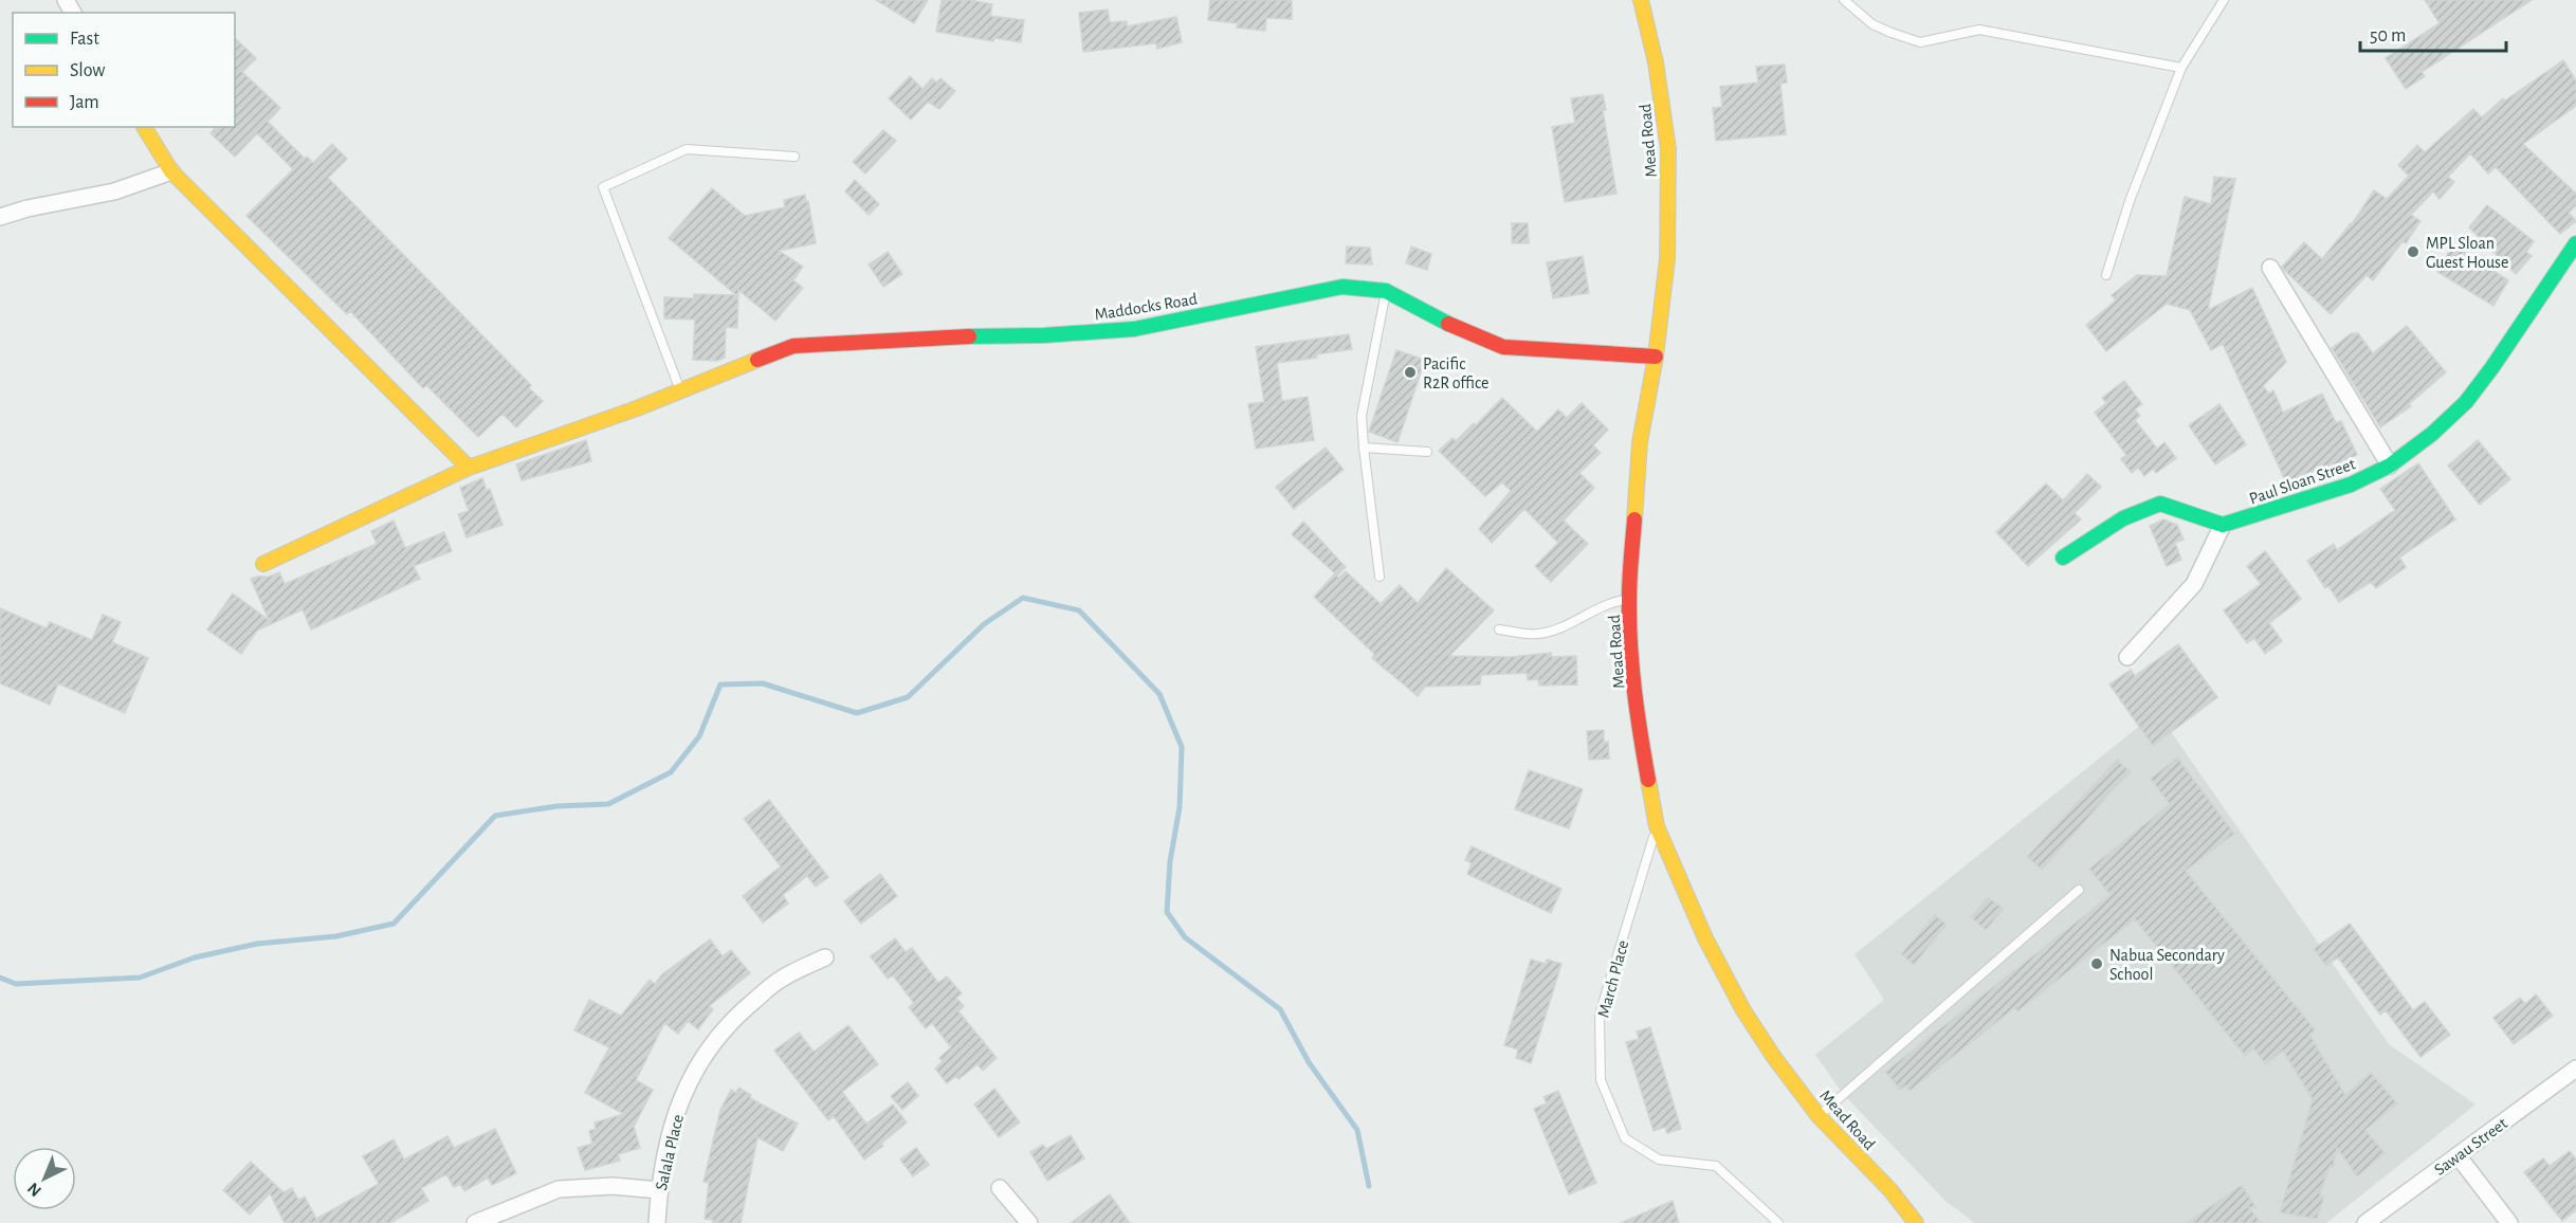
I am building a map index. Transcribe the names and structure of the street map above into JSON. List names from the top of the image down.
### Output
{
  "streets": {
    "street": [
      "Mead Road",
      "Maddocks Road",
      "Paul Sloan Street",
      "Sawau Street",
      "Salala Place"
    ],
    "lane": ["March Place"]
  },
  "crossings": [
    ["Mead Road", "Maddocks Road"],
    ["Mead Road", "March Place"]
  ],
  "places": ["MPL Sloan Guest House", "Pacific R2R office", "Nabua Secondary School"],
  "legend": ["Fast", "Slow", "Jam"],
  "scale_bar": "50 m",
  "north": "bottom left"
}
